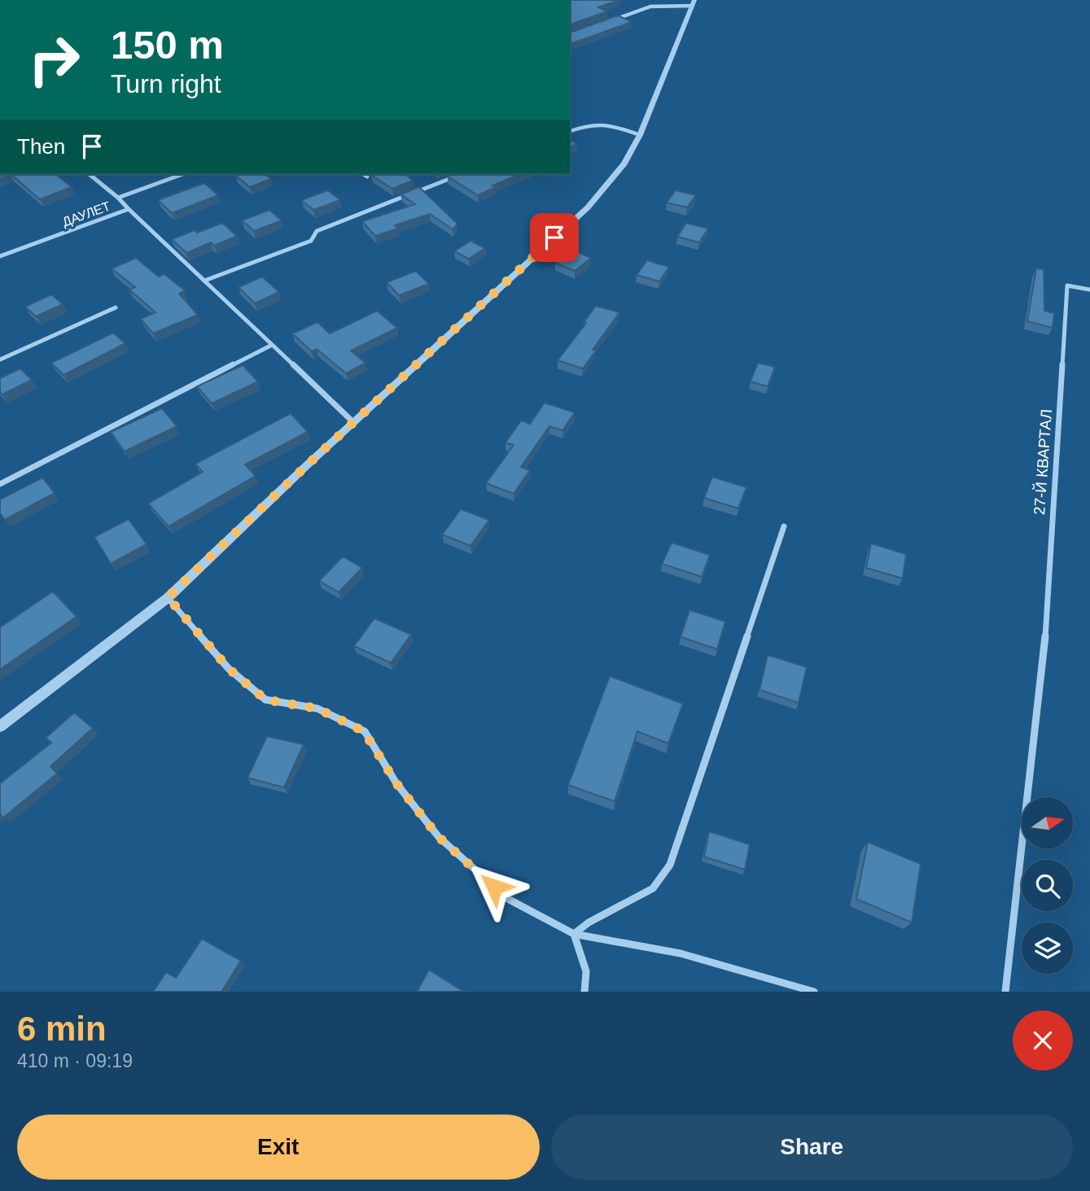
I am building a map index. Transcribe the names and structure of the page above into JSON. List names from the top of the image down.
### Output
{
  "streets": {
    "street": ["ДАУЛЕТ", "27-Й КВАРТАЛ"]
  },
  "north": "right",
  "page": {
    "turn": ["150 m", "Turn right"],
    "then": "Then",
    "heading": ["6 min", "410 m · 09:19"],
    "buttons": ["Exit", "Share"]
  }
}
